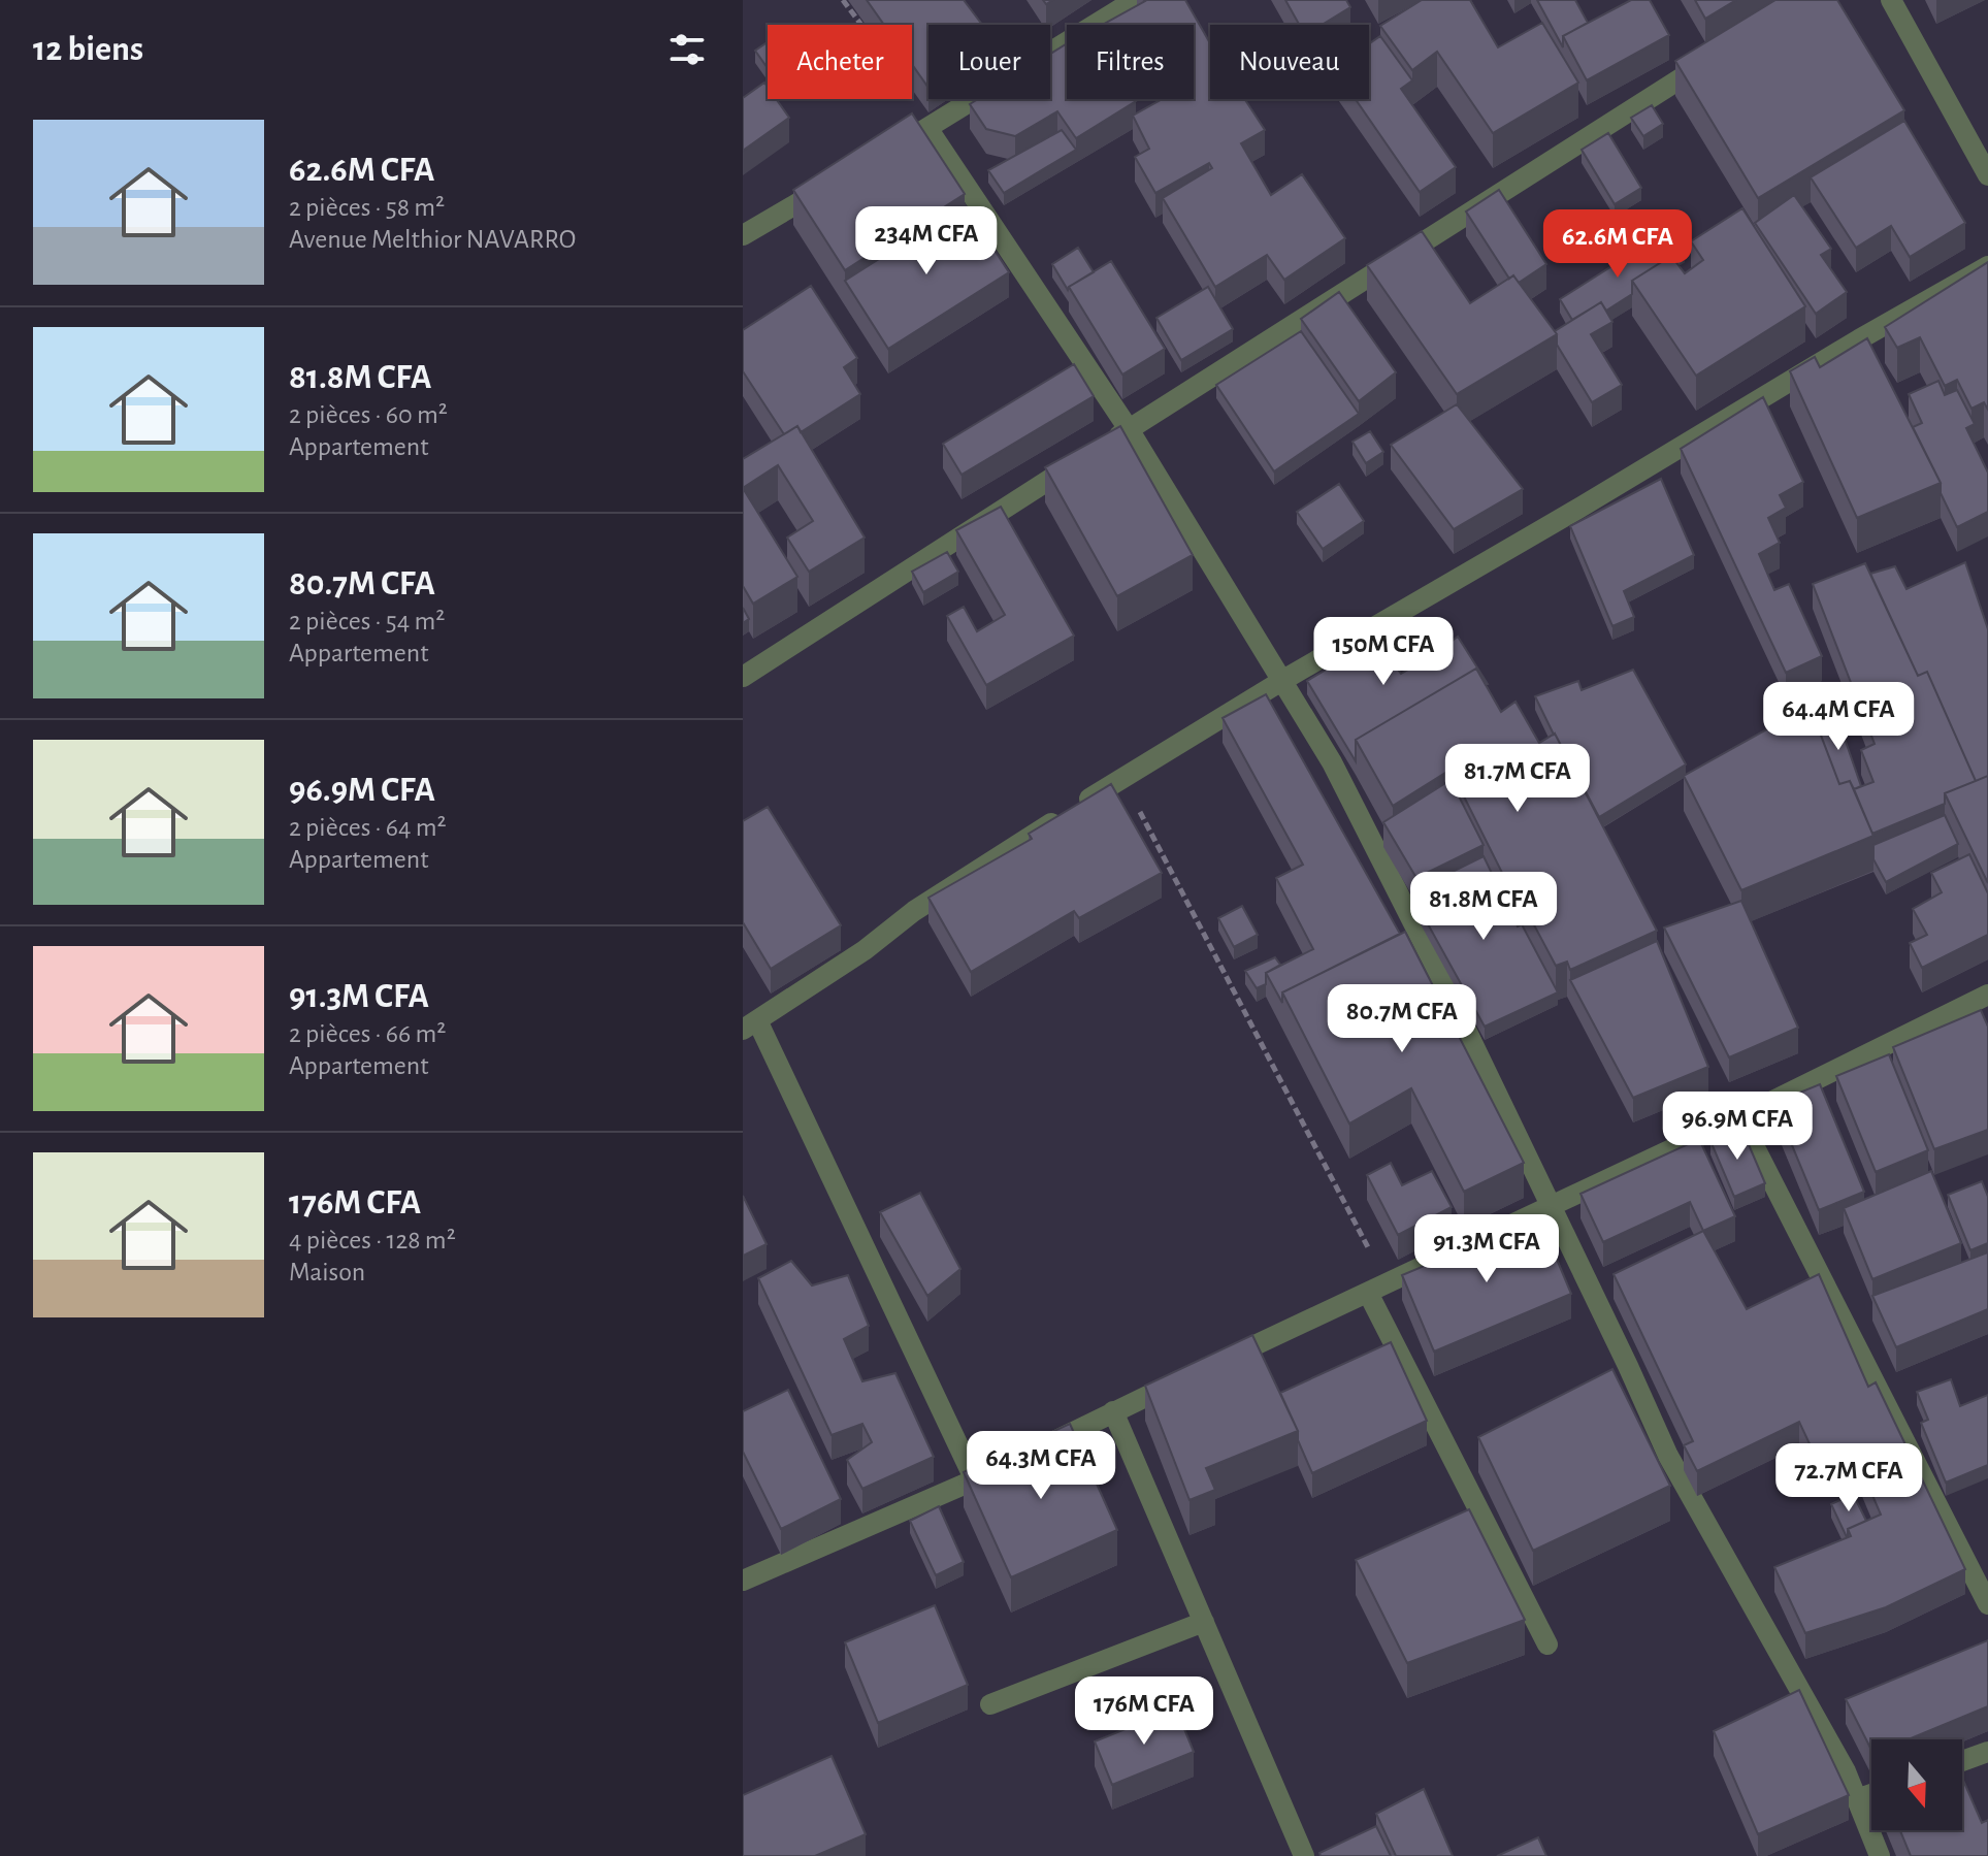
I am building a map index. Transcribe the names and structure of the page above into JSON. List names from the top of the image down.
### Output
{
  "north": "bottom",
  "page": {
    "heading": "12 biens",
    "chip": [
      "Acheter",
      "Louer",
      "Filtres",
      "Nouveau"
    ],
    "list": [
      {
        "name": "62.6M CFA",
        "note": "2 pièces · 58 m² · Avenue Melthior NAVARRO"
      },
      {
        "name": "81.8M CFA",
        "note": "2 pièces · 60 m² · Appartement"
      },
      {
        "name": "80.7M CFA",
        "note": "2 pièces · 54 m² · Appartement"
      },
      {
        "name": "96.9M CFA",
        "note": "2 pièces · 64 m² · Appartement"
      },
      {
        "name": "91.3M CFA",
        "note": "2 pièces · 66 m² · Appartement"
      },
      {
        "name": "176M CFA",
        "note": "4 pièces · 128 m² · Maison"
      }
    ],
    "price": [
      "234M CFA",
      "62.6M CFA",
      "150M CFA",
      "64.4M CFA",
      "81.7M CFA",
      "81.8M CFA",
      "80.7M CFA",
      "96.9M CFA",
      "91.3M CFA",
      "64.3M CFA",
      "72.7M CFA",
      "176M CFA"
    ]
  }
}
